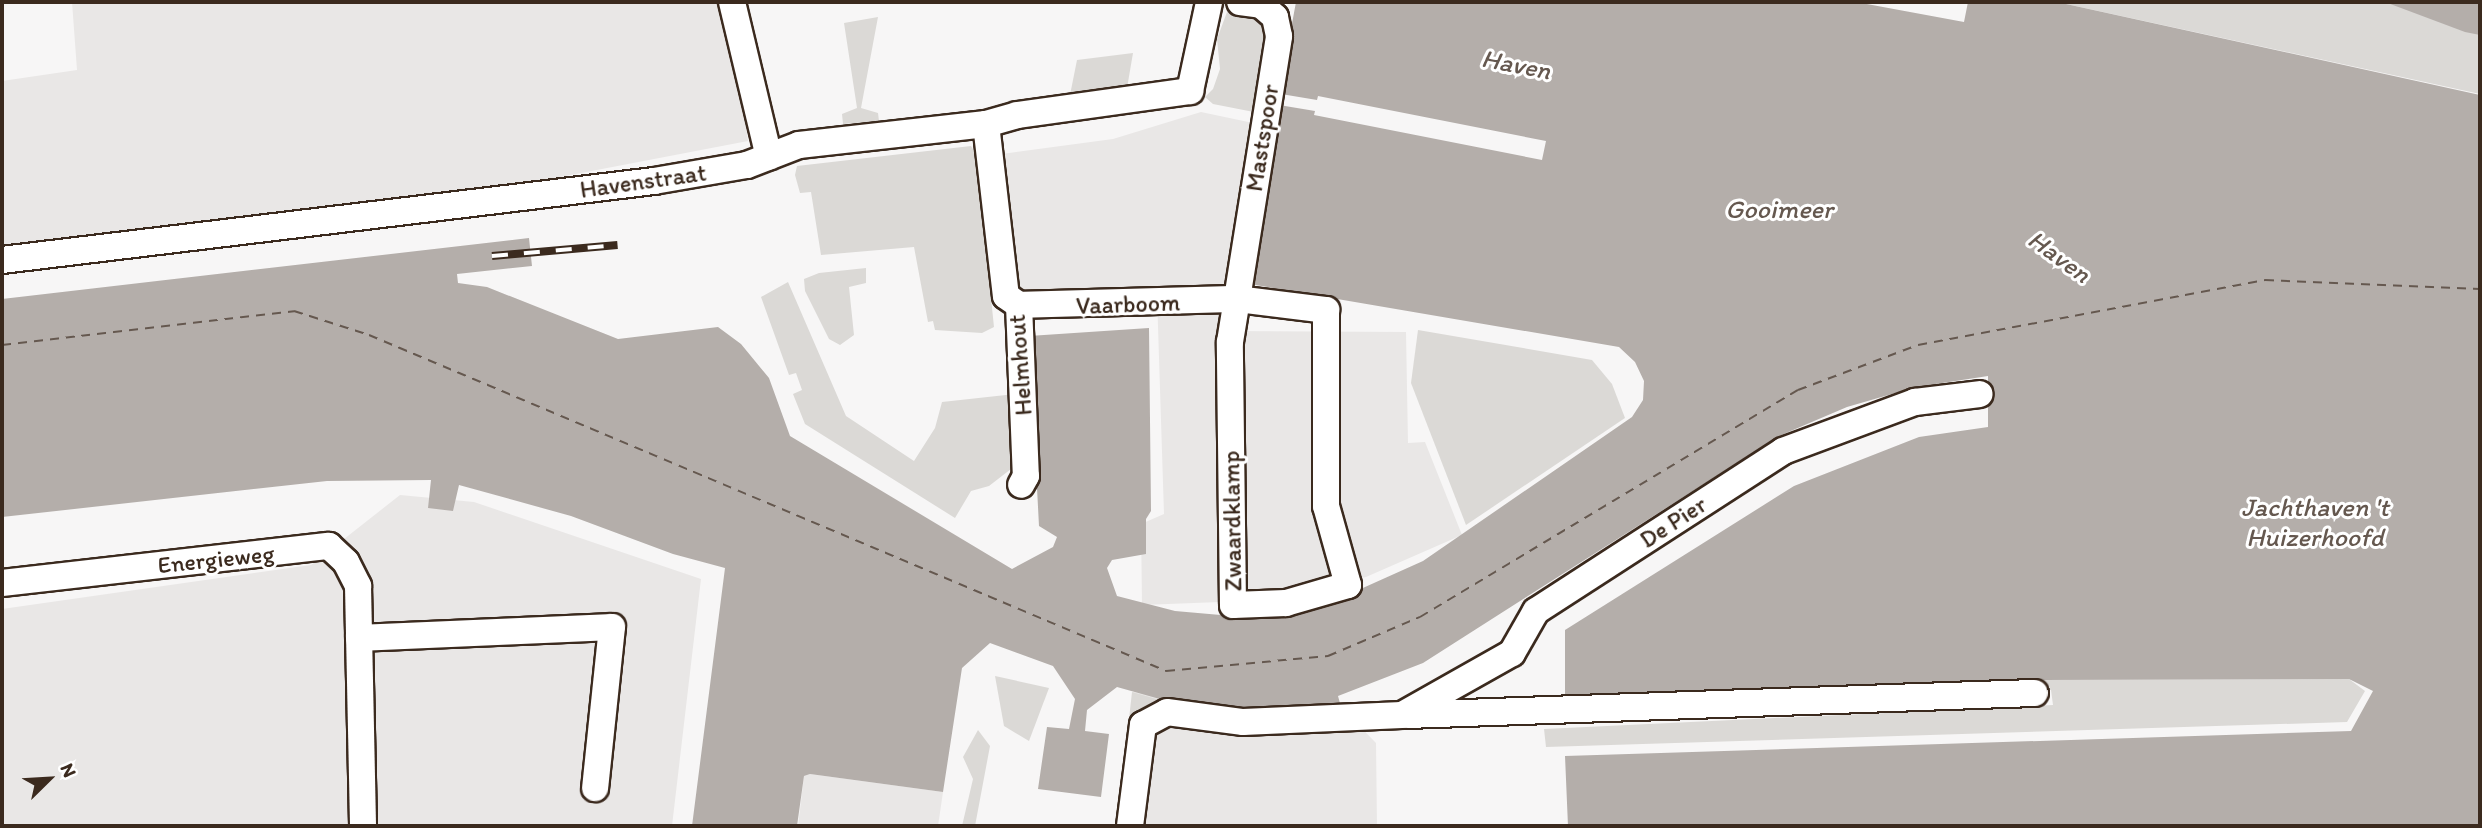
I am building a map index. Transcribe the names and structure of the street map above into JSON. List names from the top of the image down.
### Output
{
  "streets": {
    "street": [
      "Mastspoor",
      "Havenstraat",
      "Vaarboom",
      "Helmhout",
      "Zwaardklamp",
      "De Pier",
      "Energieweg"
    ]
  },
  "crossings": [
    ["Mastspoor", "Vaarboom"],
    ["Mastspoor", "Zwaardklamp"],
    ["Havenstraat", "Helmhout"],
    ["Vaarboom", "Helmhout"],
    ["Vaarboom", "Zwaardklamp"]
  ],
  "water": ["Haven", "Gooimeer", "Jachthaven 't Huizerhoofd"],
  "north": "top right"
}
